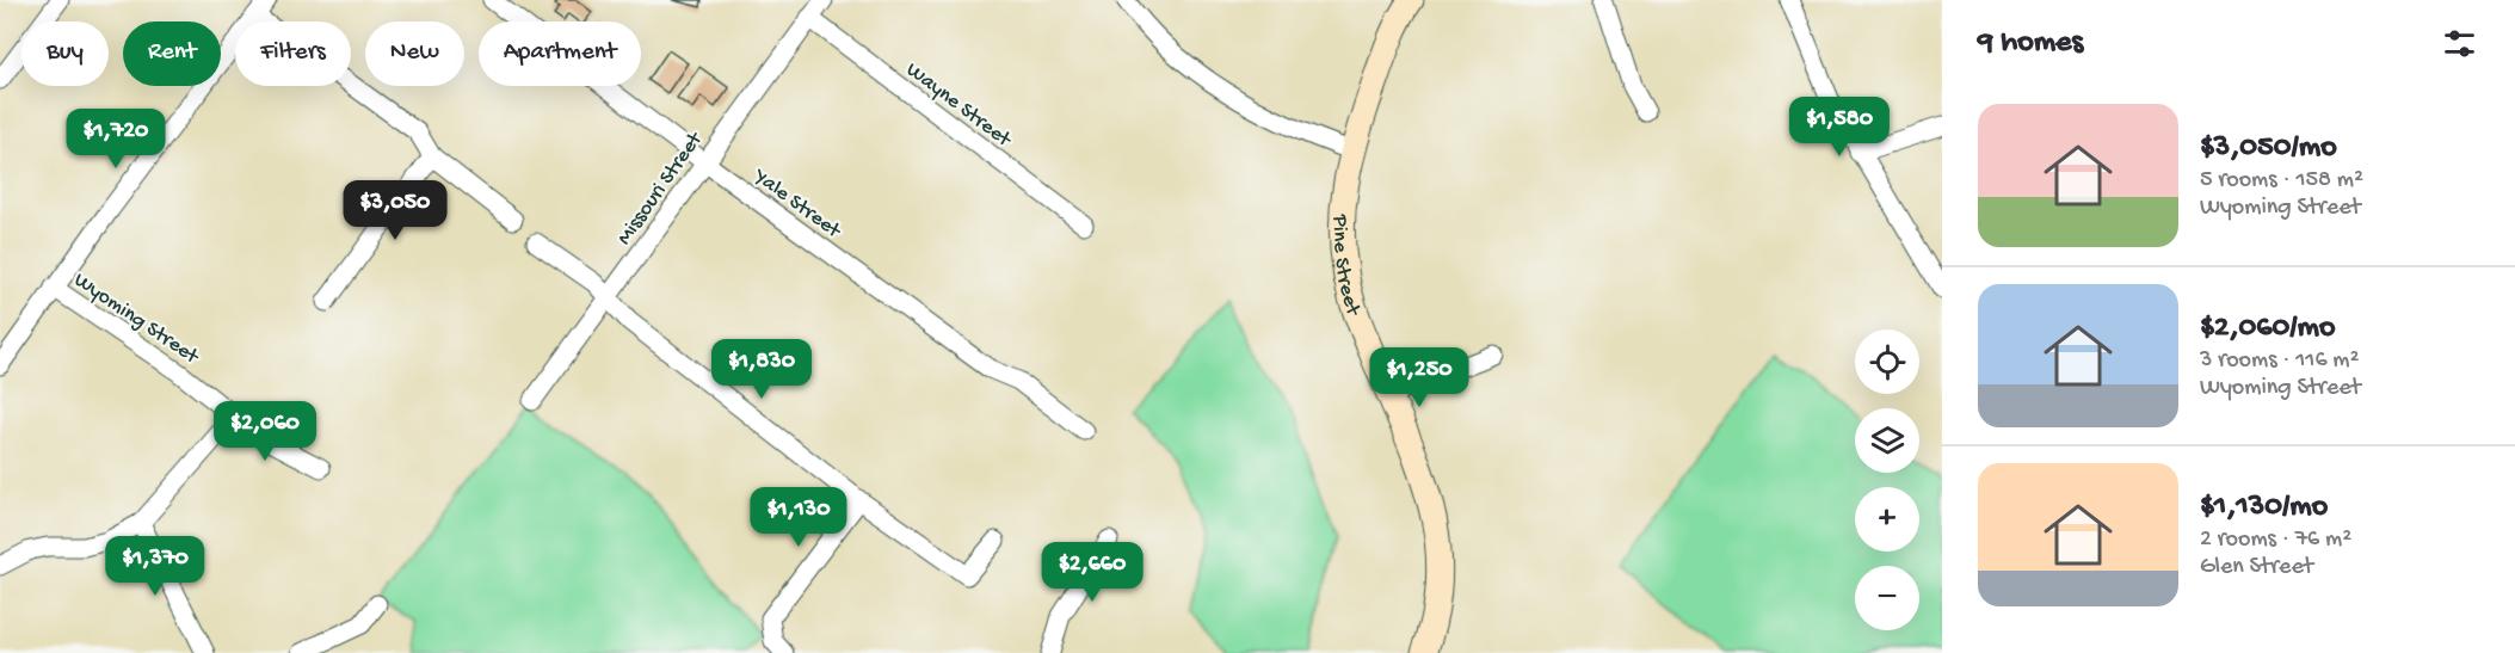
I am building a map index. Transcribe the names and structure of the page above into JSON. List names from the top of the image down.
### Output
{
  "streets": {
    "street": [
      "Wayne Street",
      "Missouri Street",
      "Yale Street",
      "Pine Street",
      "Wyoming Street"
    ]
  },
  "crossings": [
    ["Wayne Street", "Missouri Street"],
    ["Missouri Street", "Yale Street"]
  ],
  "page": {
    "heading": "9 homes",
    "chip": [
      "Buy",
      "Rent",
      "Filters",
      "New",
      "Apartment"
    ],
    "list": [
      {
        "name": "$3,050/mo",
        "note": "5 rooms · 158 m² · Wyoming Street"
      },
      {
        "name": "$2,060/mo",
        "note": "3 rooms · 116 m² · Wyoming Street"
      },
      {
        "name": "$1,130/mo",
        "note": "2 rooms · 76 m² · Glen Street"
      }
    ],
    "price": [
      "$1,580",
      "$1,720",
      "$3,050",
      "$1,830",
      "$1,250",
      "$2,060",
      "$1,130",
      "$1,370",
      "$2,660"
    ],
    "map_buttons": ["+", "−"]
  }
}
